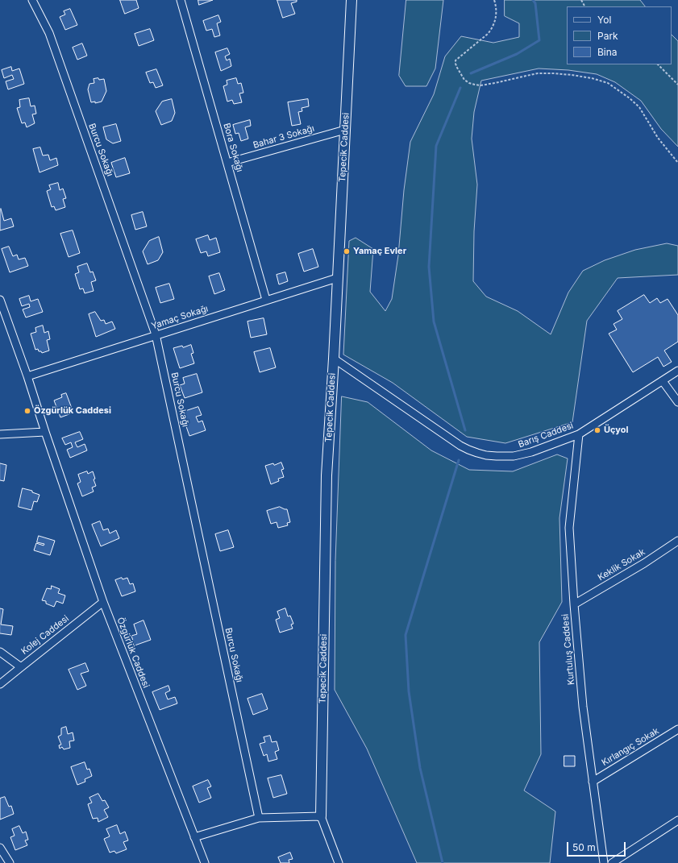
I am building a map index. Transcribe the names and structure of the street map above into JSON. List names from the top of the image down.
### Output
{
  "streets": {
    "street": [
      "Bahar 3 Sokağı",
      "Bora Sokağı",
      "Tepecik Caddesi",
      "Burcu Sokağı",
      "Yamaç Sokağı",
      "Barış Caddesi",
      "Keklik Sokak",
      "Kolej Caddesi",
      "Kurtuluş Caddesi",
      "Özgürlük Caddesi",
      "Kırlangıç Sokak"
    ]
  },
  "crossings": [
    ["Bahar 3 Sokağı", "Bora Sokağı"],
    ["Bahar 3 Sokağı", "Tepecik Caddesi"],
    ["Bora Sokağı", "Yamaç Sokağı"],
    ["Tepecik Caddesi", "Yamaç Sokağı"],
    ["Tepecik Caddesi", "Barış Caddesi"],
    ["Burcu Sokağı", "Yamaç Sokağı"],
    ["Yamaç Sokağı", "Özgürlük Caddesi"],
    ["Barış Caddesi", "Kurtuluş Caddesi"],
    ["Keklik Sokak", "Kurtuluş Caddesi"],
    ["Kolej Caddesi", "Özgürlük Caddesi"],
    ["Kurtuluş Caddesi", "Kırlangıç Sokak"]
  ],
  "places": ["Yamaç Evler", "Özgürlük Caddesi", "Üçyol"],
  "legend": ["Yol", "Park", "Bina"],
  "scale_bar": "50 m"
}
